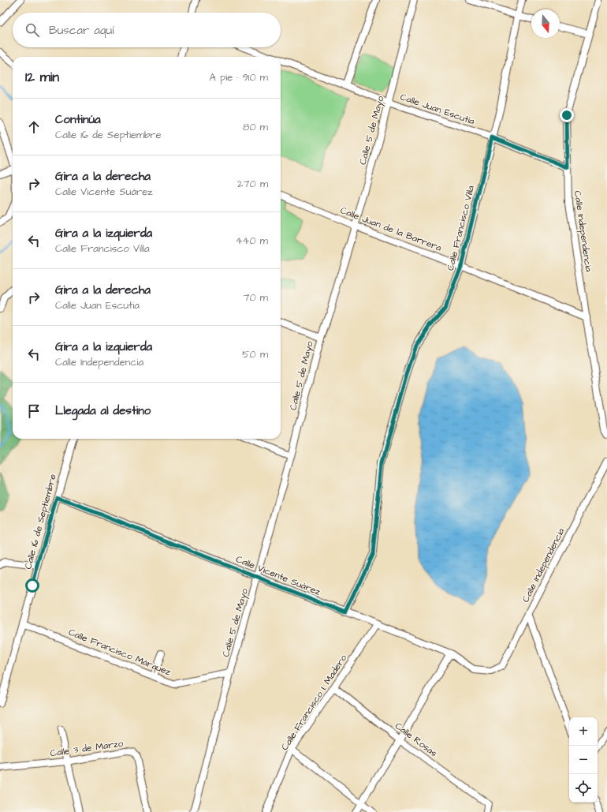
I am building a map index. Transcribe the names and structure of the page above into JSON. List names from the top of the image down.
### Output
{
  "streets": {
    "street": [
      "Calle Juan Escutia",
      "Calle 5 de Mayo",
      "Calle Francisco Villa",
      "Calle Juan de la Barrera",
      "Calle Independencia",
      "Calle 16 de Septiembre",
      "Calle Vicente Suárez",
      "Calle Francisco Márquez",
      "Calle Francisco I. Madero",
      "Calle Rosas",
      "Calle 3 de Marzo"
    ]
  },
  "crossings": [
    ["Calle Juan Escutia", "Calle 5 de Mayo"],
    ["Calle Juan Escutia", "Calle Francisco Villa"],
    ["Calle Juan Escutia", "Calle Independencia"],
    ["Calle 5 de Mayo", "Calle Juan de la Barrera"],
    ["Calle 5 de Mayo", "Calle Vicente Suárez"],
    ["Calle 5 de Mayo", "Calle Francisco Márquez"],
    ["Calle Francisco Villa", "Calle Juan de la Barrera"],
    ["Calle Francisco Villa", "Calle Vicente Suárez"],
    ["Calle Juan de la Barrera", "Calle Independencia"],
    ["Calle Independencia", "Calle Vicente Suárez"],
    ["Calle 16 de Septiembre", "Calle Vicente Suárez"],
    ["Calle 16 de Septiembre", "Calle Francisco Márquez"],
    ["Calle Vicente Suárez", "Calle Francisco I. Madero"],
    ["Calle Francisco I. Madero", "Calle Rosas"]
  ],
  "north": "bottom",
  "page": {
    "search": "Buscar aquí",
    "heading": ["12 min", "A pie · 910 m"],
    "list": [
      ["Continúa", "Calle 16 de Septiembre", "80 m"],
      ["Gira a la derecha", "Calle Vicente Suárez", "270 m"],
      ["Gira a la izquierda", "Calle Francisco Villa", "440 m"],
      ["Gira a la derecha", "Calle Juan Escutia", "70 m"],
      ["Gira a la izquierda", "Calle Independencia", "50 m"],
      "Llegada al destino"
    ],
    "map_buttons": ["+", "−"]
  }
}
